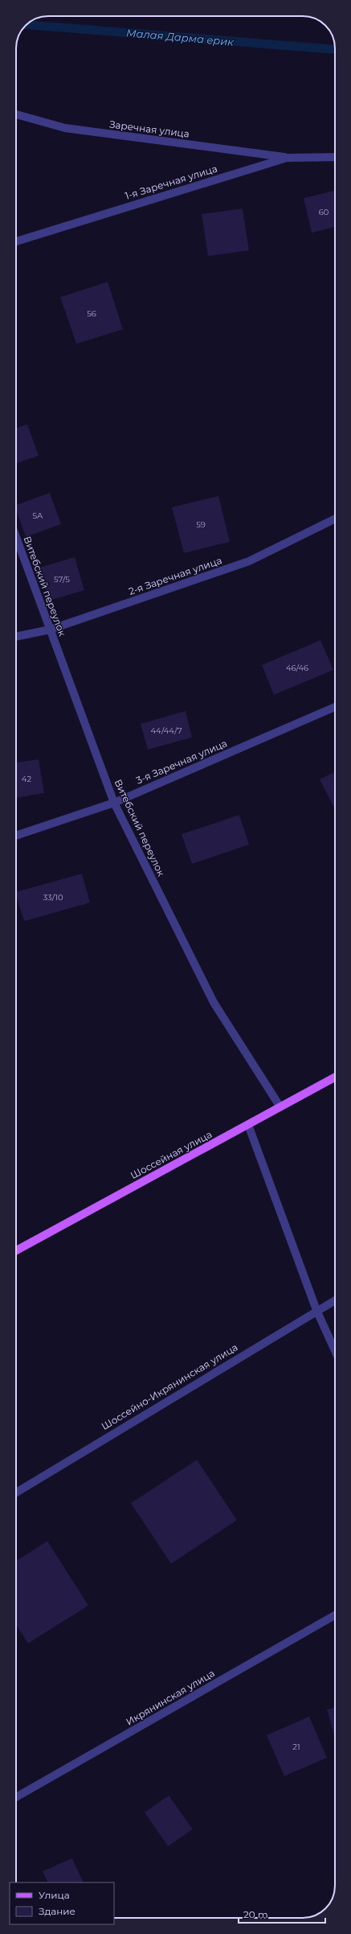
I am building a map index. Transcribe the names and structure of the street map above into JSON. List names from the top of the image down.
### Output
{
  "streets": {
    "main road": ["Шоссейная улица"],
    "street": [
      "Заречная улица",
      "1-я Заречная улица",
      "2-я Заречная улица",
      "Витебский переулок",
      "3-я Заречная улица",
      "Шоссейно-Икрянинская улица",
      "Икрянинская улица"
    ]
  },
  "crossings": [
    ["Заречная улица", "1-я Заречная улица"],
    ["2-я Заречная улица", "Витебский переулок"],
    ["Витебский переулок", "3-я Заречная улица"],
    ["Витебский переулок", "Шоссейная улица"]
  ],
  "water": ["Малая Дарма ерик"],
  "house_numbers": [
    "60",
    "56",
    "5А",
    "59",
    "57/5",
    "46/46",
    "44/44/7",
    "42",
    "33/10",
    "21"
  ],
  "legend": ["Улица", "Здание"],
  "scale_bar": "20 m"
}
